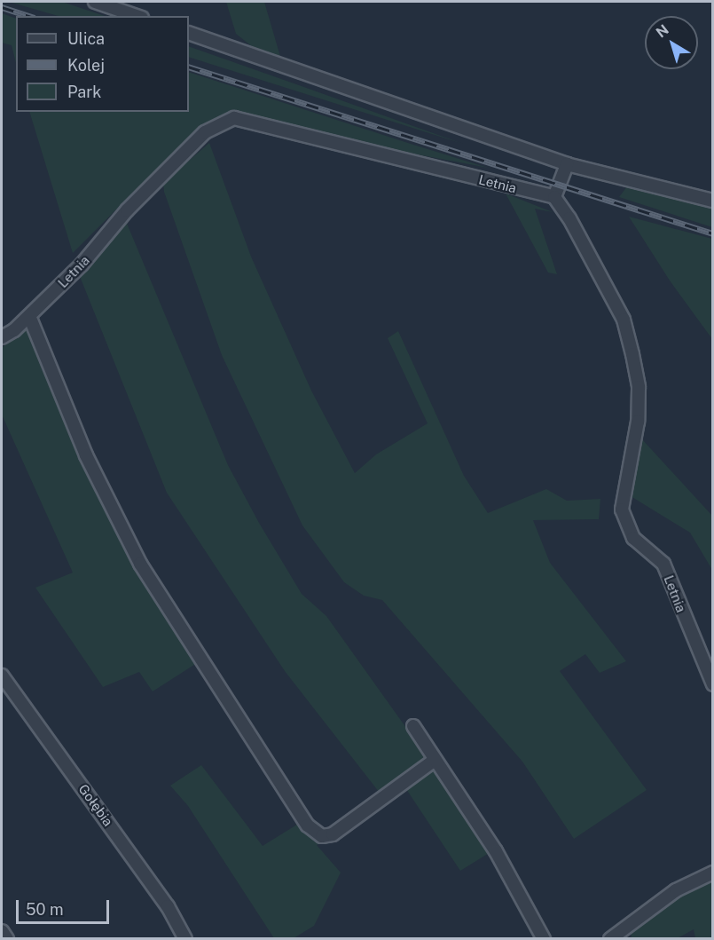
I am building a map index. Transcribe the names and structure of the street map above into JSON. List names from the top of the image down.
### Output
{
  "streets": {
    "street": ["Letnia", "Gołębia"]
  },
  "legend": ["Ulica", "Kolej", "Park"],
  "scale_bar": "50 m",
  "north": "top left"
}
